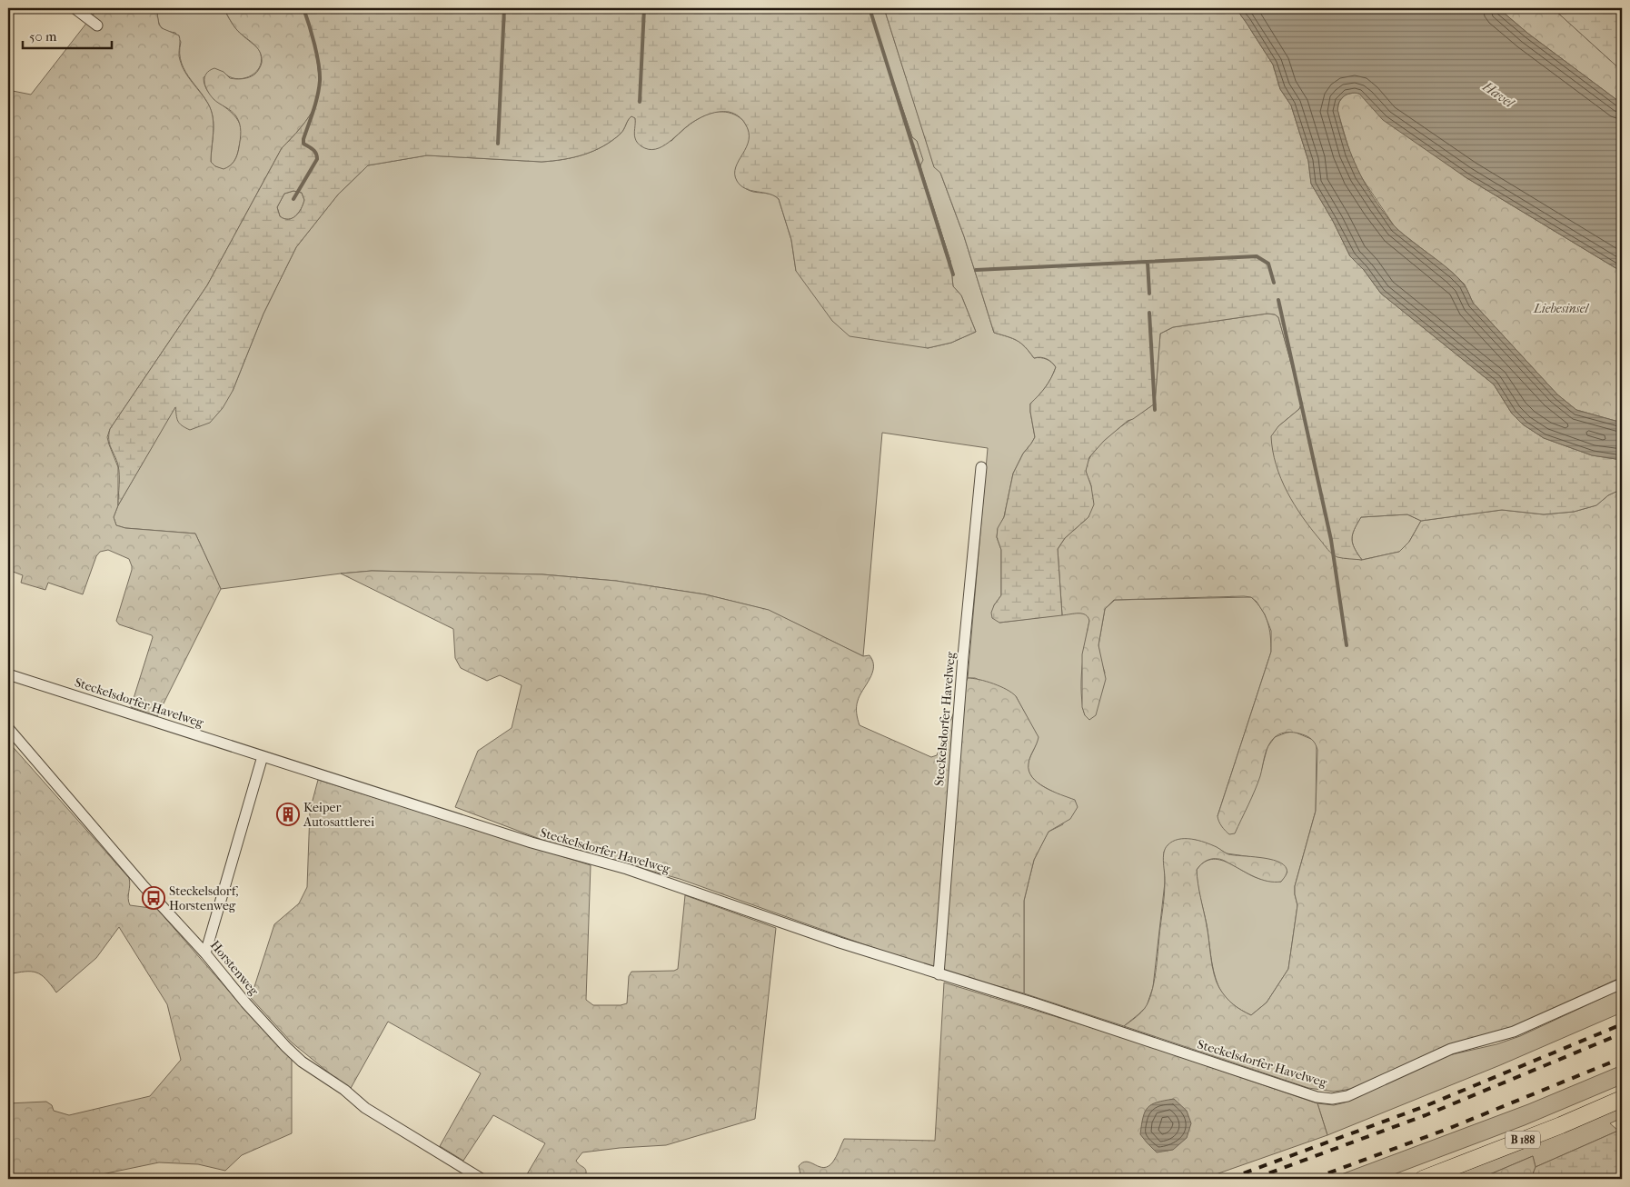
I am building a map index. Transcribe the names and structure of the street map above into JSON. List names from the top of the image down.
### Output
{
  "streets": {
    "main road": ["B 188"],
    "street": ["Steckelsdorfer Havelweg", "Horstenweg"]
  },
  "water": ["Havel"],
  "parks": ["Liebesinsel"],
  "places": {
    "building": ["Keiper Autosattlerei"],
    "bus stop": ["Steckelsdorf, Horstenweg"]
  },
  "scale_bar": "50 m"
}
